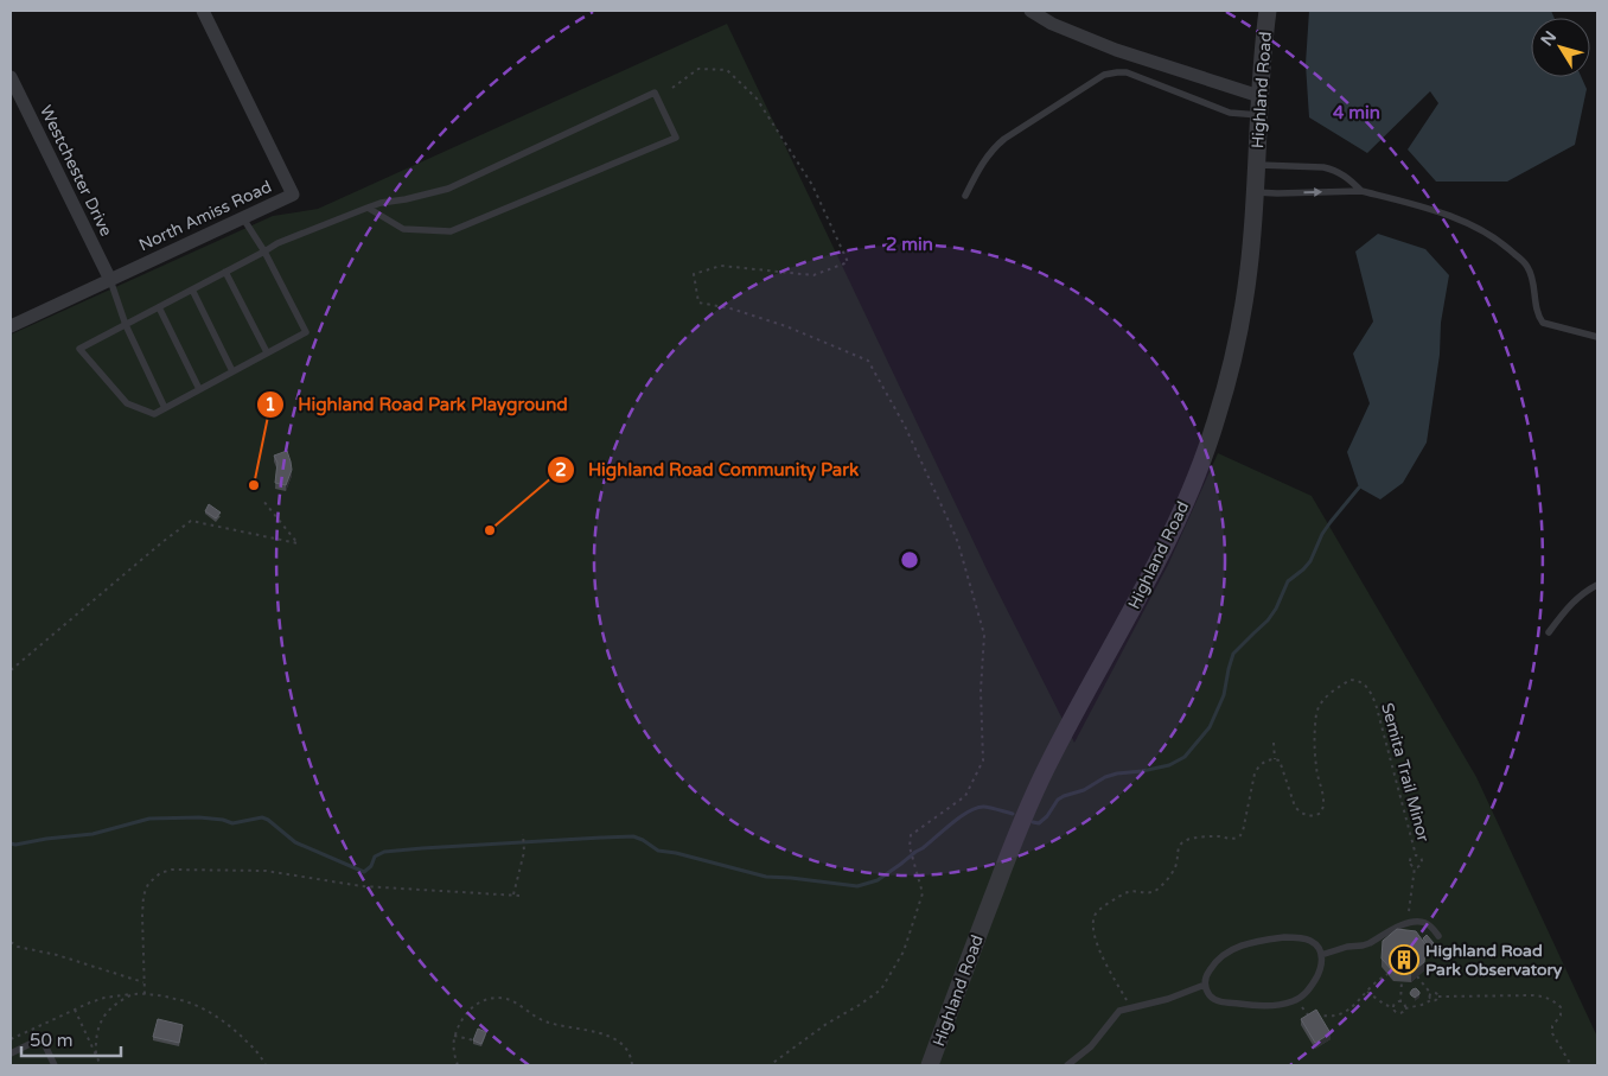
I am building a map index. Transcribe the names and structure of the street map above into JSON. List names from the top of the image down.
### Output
{
  "streets": {
    "street": ["Highland Road", "Westchester Drive", "North Amiss Road"],
    "path": ["Semita Trail Minor"]
  },
  "crossings": [
    ["Westchester Drive", "North Amiss Road"]
  ],
  "places": {
    "other": ["Highland Road Park Playground", "Highland Road Community Park"],
    "building": ["Highland Road Park Observatory"]
  },
  "scale_bar": "50 m",
  "north": "top left",
  "rings": ["4 min", "2 min"]
}
